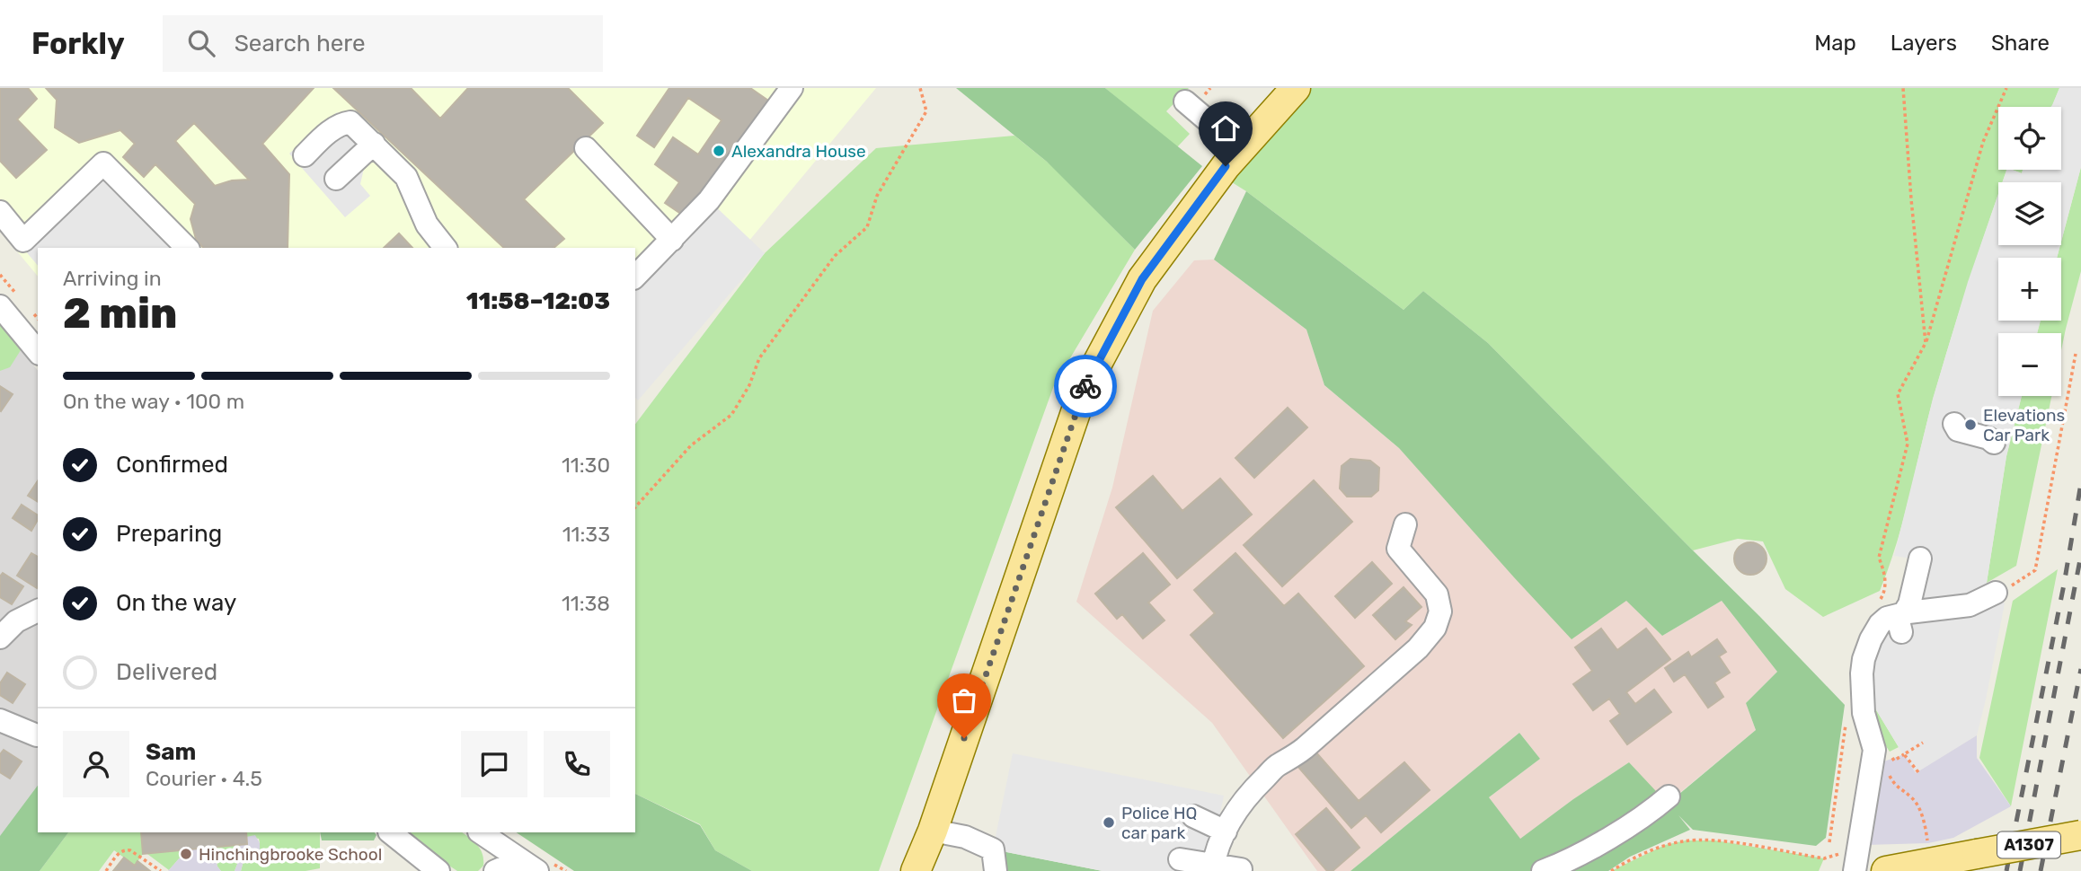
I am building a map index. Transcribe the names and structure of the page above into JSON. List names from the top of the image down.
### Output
{
  "streets": {
    "main road": ["A1307"]
  },
  "places": [
    "Alexandra House",
    "Elevations Car Park",
    "Police HQ car park",
    "Hinchingbrooke School"
  ],
  "page": {
    "header": "Forkly",
    "search": "Search here",
    "nav": ["Map", "Layers", "Share"],
    "map_buttons": ["+", "−"],
    "heading": ["2 min", "Arriving in", "11:58–12:03"],
    "panel": ["Sam", "Courier · 4.5"],
    "bar": "On the way · 100 m",
    "list": [
      ["Confirmed", "11:30"],
      ["Preparing", "11:33"],
      ["On the way", "11:38"],
      "Delivered"
    ]
  }
}
